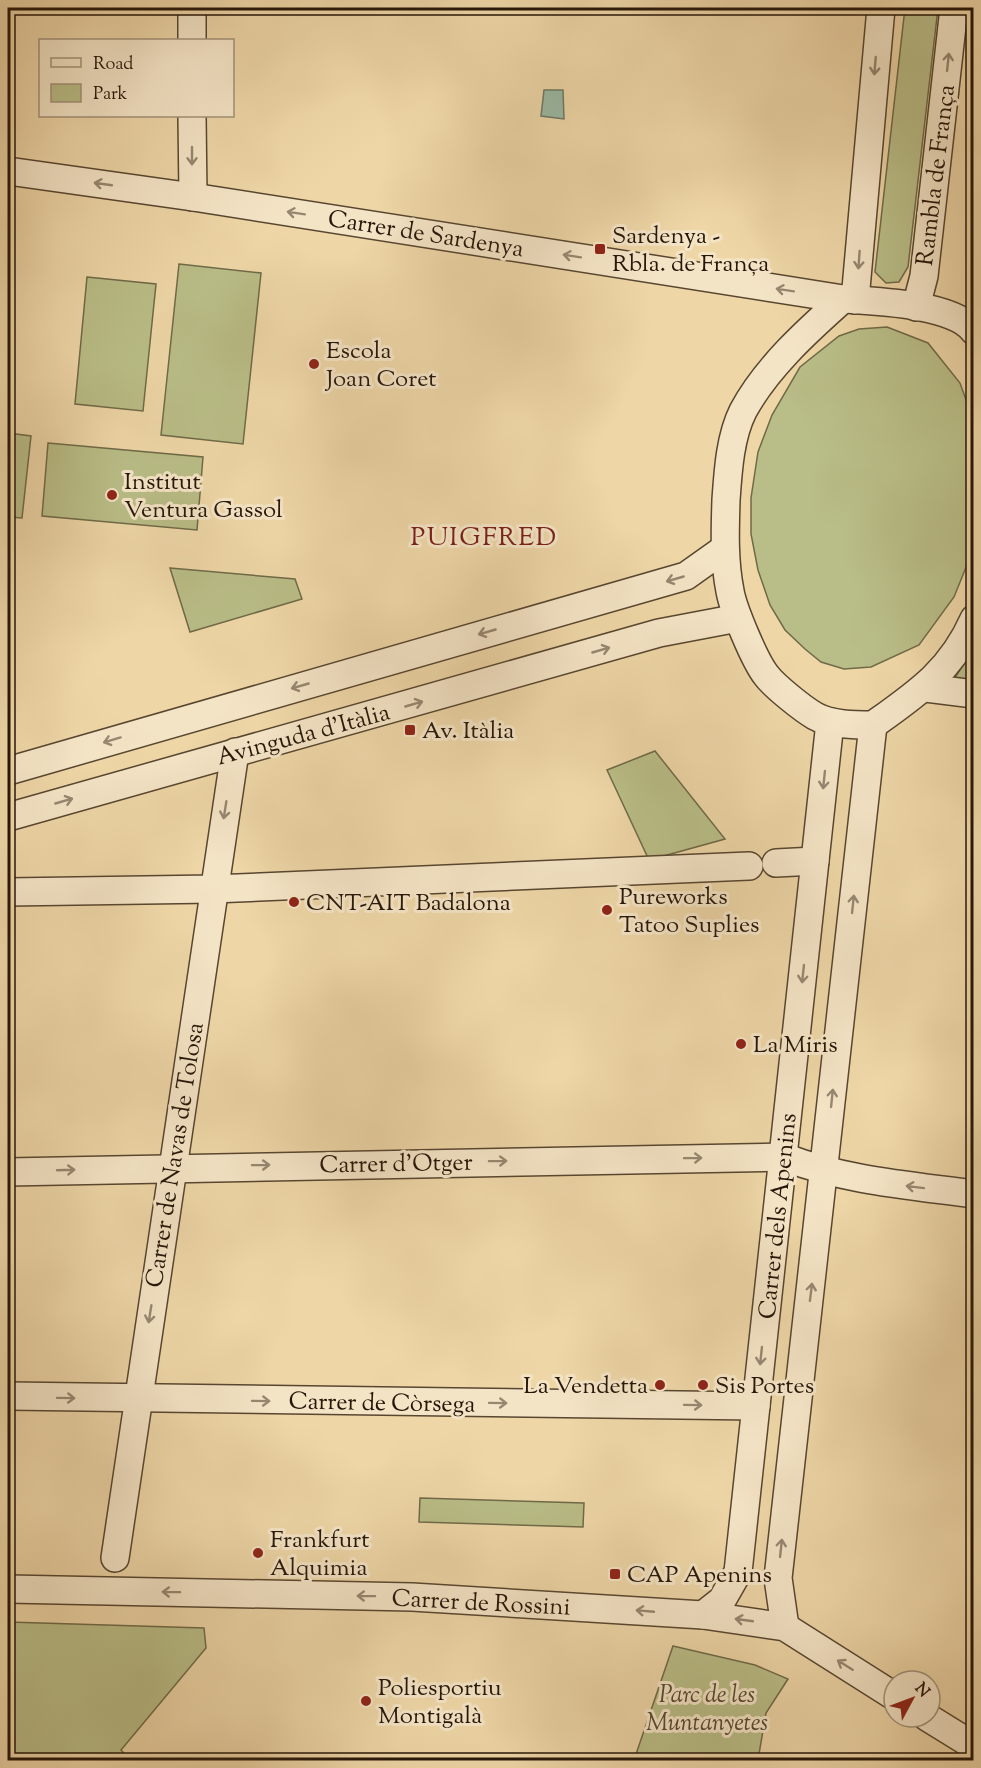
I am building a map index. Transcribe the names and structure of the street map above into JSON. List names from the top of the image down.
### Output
{
  "streets": {
    "street": [
      "Rambla de França",
      "Carrer de Sardenya",
      "Avinguda d'Itàlia",
      "Carrer de Navas de Tolosa",
      "Carrer d'Otger",
      "Carrer dels Apenins",
      "Carrer de Còrsega",
      "Carrer de Rossini"
    ]
  },
  "crossings": [
    ["Rambla de França", "Carrer de Sardenya"],
    ["Avinguda d'Itàlia", "Carrer de Navas de Tolosa"],
    ["Carrer de Navas de Tolosa", "Carrer d'Otger"],
    ["Carrer de Navas de Tolosa", "Carrer de Còrsega"],
    ["Carrer d'Otger", "Carrer dels Apenins"],
    ["Carrer dels Apenins", "Carrer de Còrsega"],
    ["Carrer dels Apenins", "Carrer de Rossini"]
  ],
  "one_way": [
    "Carrer de Sardenya",
    "Carrer de Navas de Tolosa",
    "Carrer d'Otger",
    "Carrer de Còrsega",
    "Carrer de Rossini"
  ],
  "districts": ["PUIGFRED"],
  "parks": ["Parc de les Muntanyetes"],
  "places": {
    "transit": ["Sardenya - Rbla. de França", "Av. Itàlia", "CAP Apenins"],
    "other": [
      "Escola Joan Coret",
      "Institut Ventura Gassol",
      "CNT-AIT Badalona",
      "Pureworks Tatoo Suplies",
      "La Miris",
      "La Vendetta",
      "Sis Portes",
      "Frankfurt Alquimia",
      "Poliesportiu Montigalà"
    ]
  },
  "legend": ["Road", "Park"],
  "north": "top right"
}
